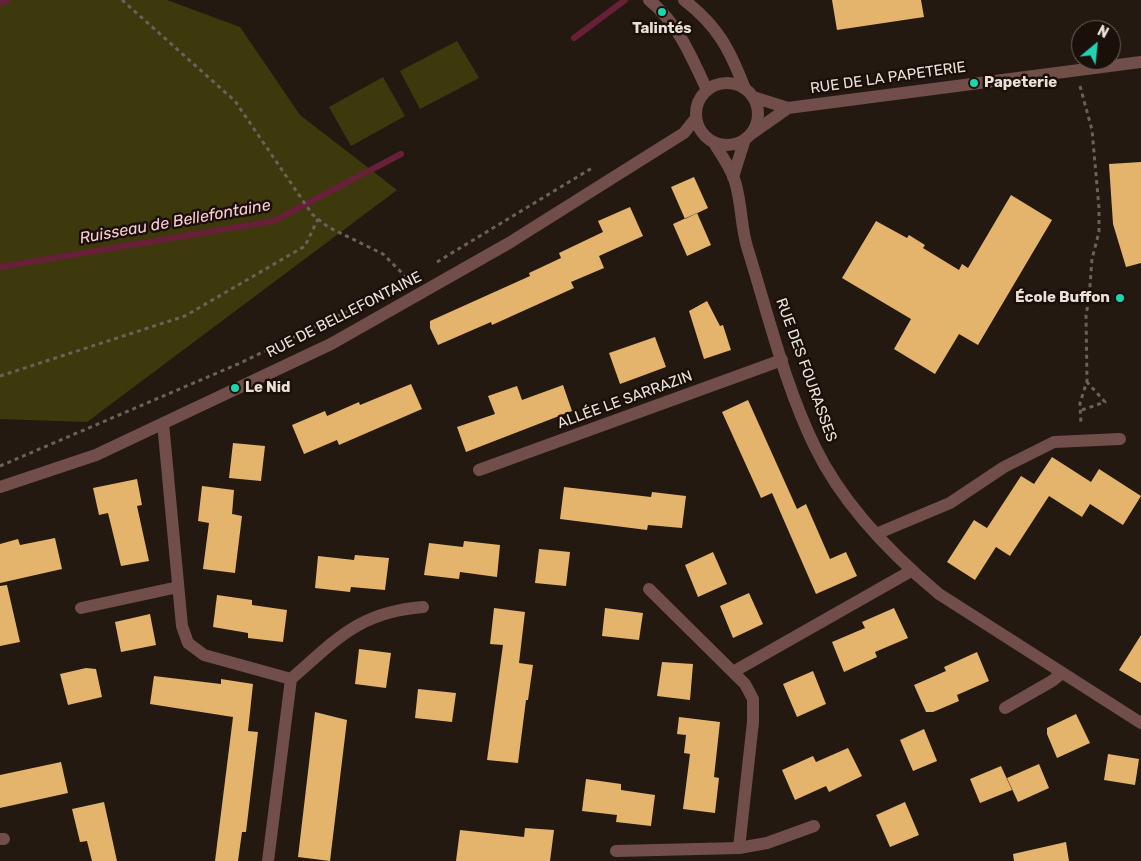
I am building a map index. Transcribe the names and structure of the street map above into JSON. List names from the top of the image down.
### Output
{
  "streets": {
    "street": [
      "RUE DE LA PAPETERIE",
      "RUE DE BELLEFONTAINE",
      "RUE DES FOURASSES",
      "ALLÉE LE SARRAZIN"
    ]
  },
  "crossings": [
    ["RUE DE LA PAPETERIE", "RUE DE BELLEFONTAINE"],
    ["RUE DES FOURASSES", "ALLÉE LE SARRAZIN"]
  ],
  "water": ["Ruisseau de Bellefontaine"],
  "places": [
    "Talintés",
    "Papeterie",
    "École Buffon",
    "Le Nid"
  ],
  "north": "top right"
}
